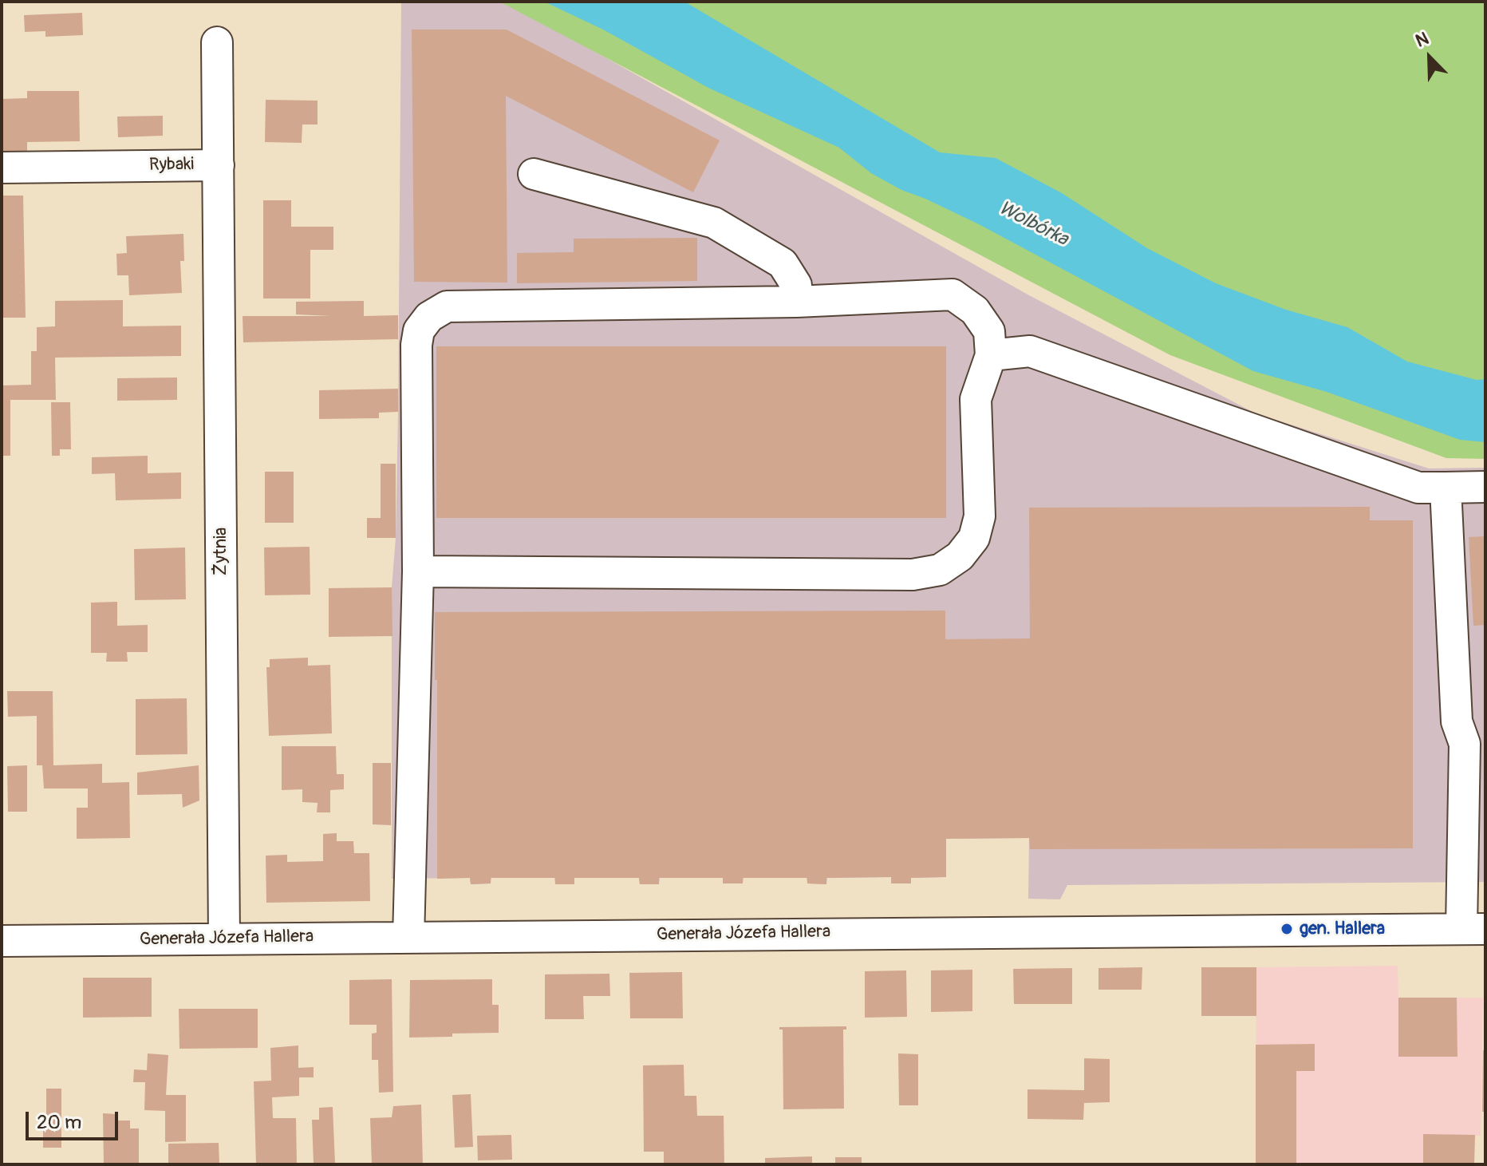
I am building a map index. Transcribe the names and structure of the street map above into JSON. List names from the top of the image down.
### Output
{
  "streets": {
    "street": ["Rybaki", "Żytnia", "Generała Józefa Hallera"]
  },
  "crossings": [
    ["Rybaki", "Żytnia"],
    ["Żytnia", "Generała Józefa Hallera"]
  ],
  "water": ["Wolbórka"],
  "places": ["gen. Hallera"],
  "scale_bar": "20 m",
  "north": "top left"
}
